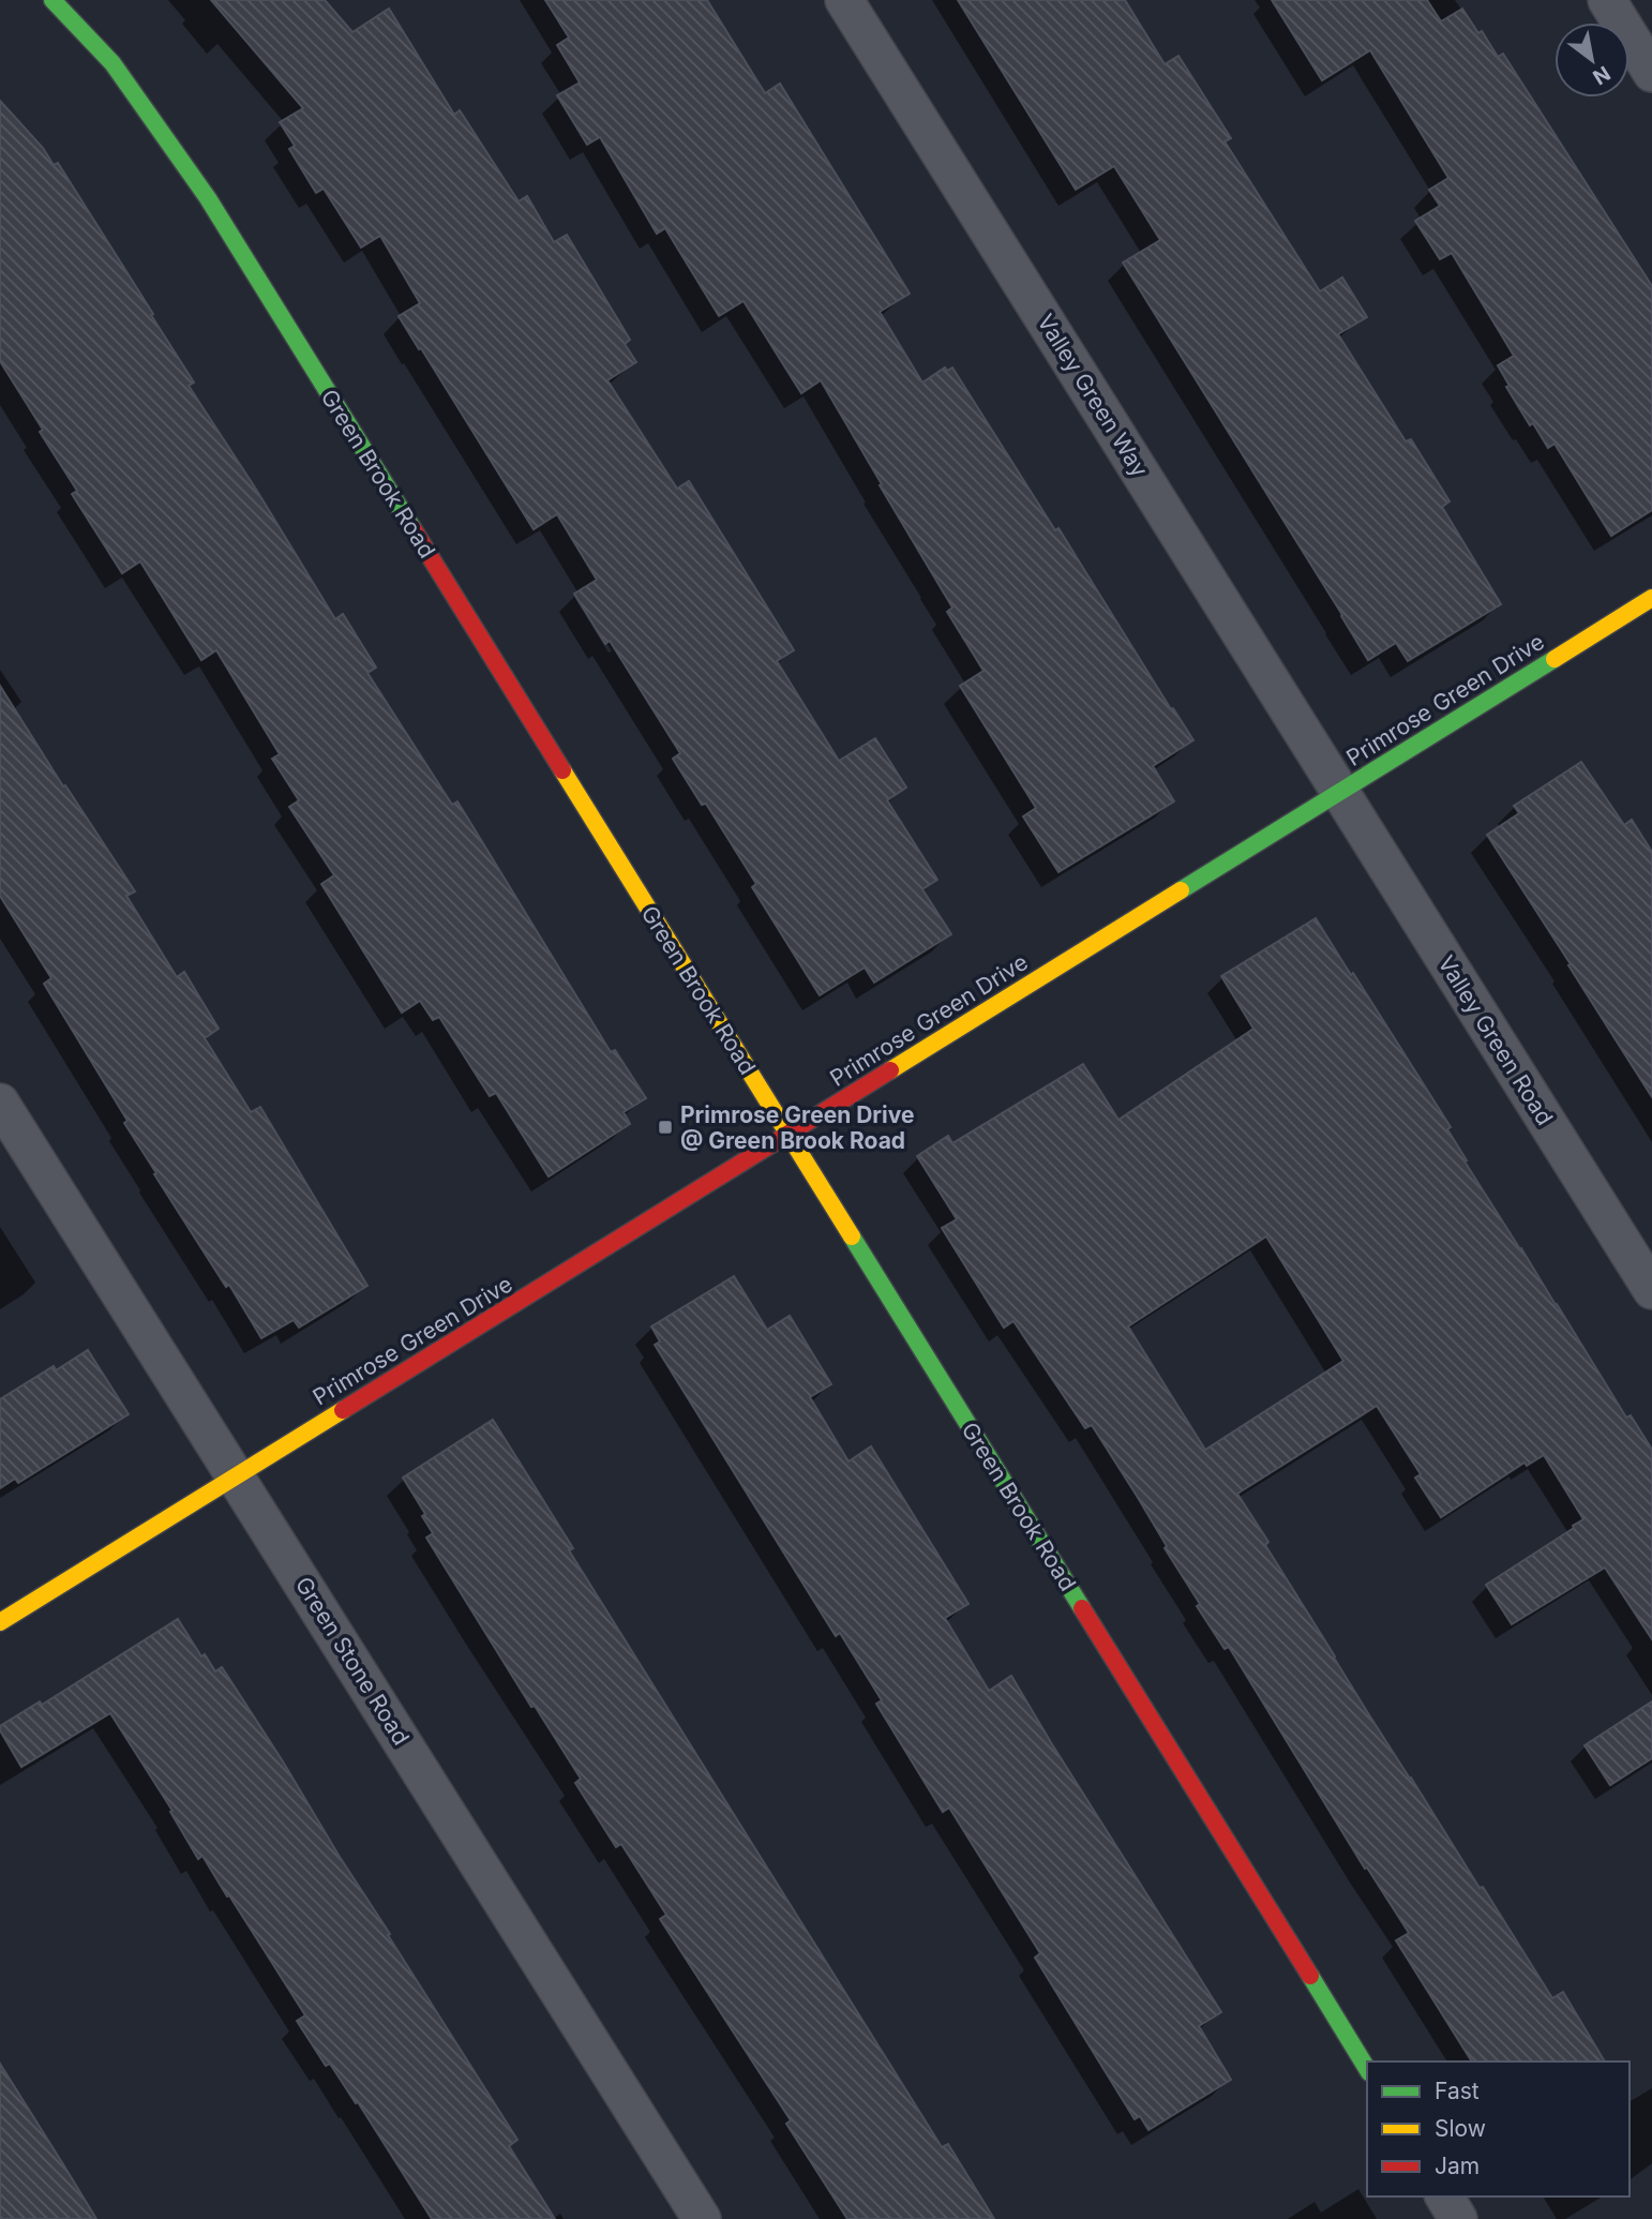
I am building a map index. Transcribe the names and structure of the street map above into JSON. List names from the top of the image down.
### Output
{
  "streets": {
    "street": [
      "Valley Green Way",
      "Green Brook Road",
      "Primrose Green Drive",
      "Valley Green Road",
      "Green Stone Road"
    ]
  },
  "crossings": [
    ["Valley Green Way", "Primrose Green Drive"],
    ["Valley Green Way", "Valley Green Road"],
    ["Green Brook Road", "Primrose Green Drive"],
    ["Primrose Green Drive", "Valley Green Road"],
    ["Primrose Green Drive", "Green Stone Road"]
  ],
  "places": {
    "transit": ["Primrose Green Drive @ Green Brook Road"]
  },
  "legend": ["Fast", "Slow", "Jam"],
  "north": "bottom right"
}
